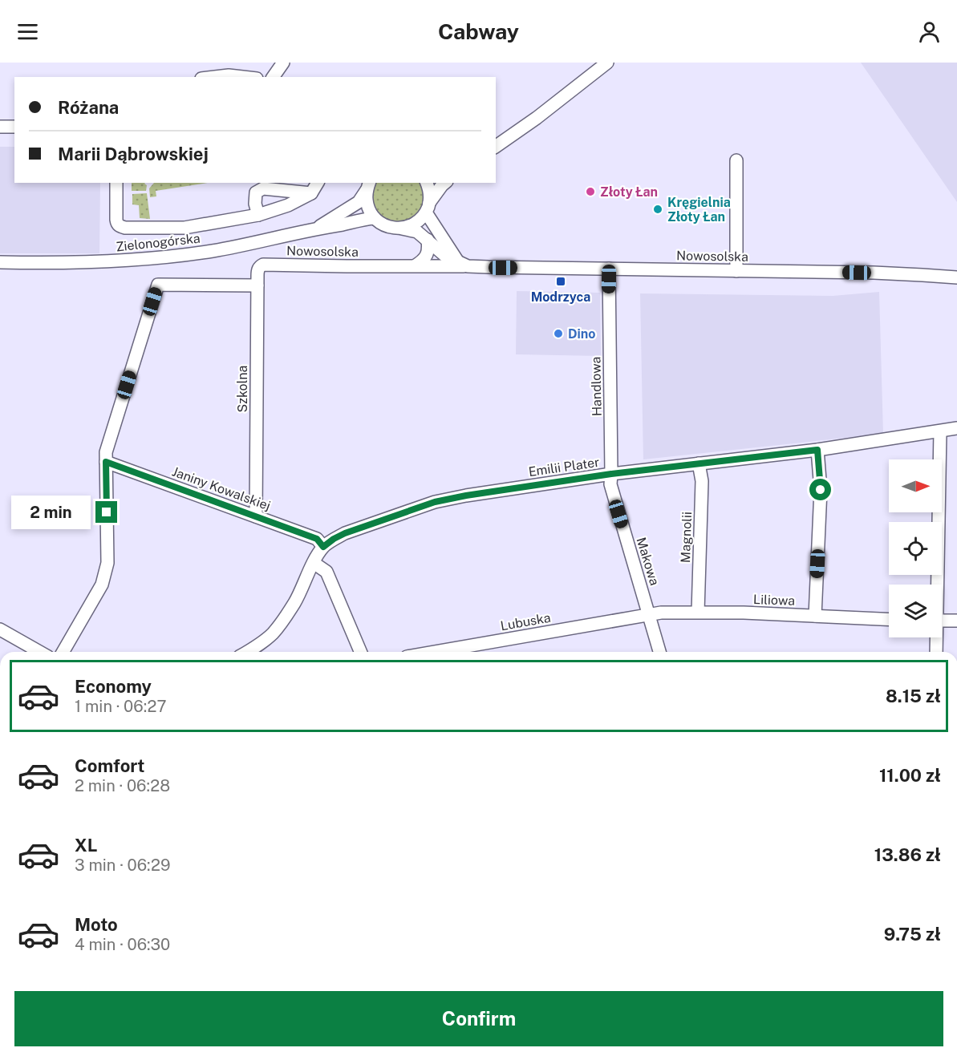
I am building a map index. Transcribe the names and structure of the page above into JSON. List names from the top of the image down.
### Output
{
  "streets": {
    "street": [
      "Zielonogórska",
      "Nowosolska",
      "Handlowa",
      "Szkolna",
      "Emilii Plater",
      "Janiny Kowalskiej",
      "Magnolii",
      "Makowa",
      "Liliowa",
      "Lubuska"
    ]
  },
  "crossings": [
    ["Zielonogórska", "Nowosolska"],
    ["Nowosolska", "Handlowa"],
    ["Nowosolska", "Szkolna"],
    ["Handlowa", "Emilii Plater"],
    ["Handlowa", "Makowa"],
    ["Szkolna", "Janiny Kowalskiej"],
    ["Emilii Plater", "Janiny Kowalskiej"],
    ["Emilii Plater", "Magnolii"],
    ["Emilii Plater", "Makowa"],
    ["Magnolii", "Liliowa"],
    ["Makowa", "Liliowa"],
    ["Makowa", "Lubuska"],
    ["Liliowa", "Lubuska"]
  ],
  "places": {
    "other": ["Złoty Łan", "Kręgielnia Złoty Łan", "Dino"],
    "transit": ["Modrzyca"]
  },
  "north": "right",
  "page": {
    "header": "Cabway",
    "banner": ["Różana", "Marii Dąbrowskiej"],
    "bubble": "2 min",
    "list": [
      {
        "name": "Economy",
        "note": "1 min · 06:27",
        "value": "8.15 zł"
      },
      {
        "name": "Comfort",
        "note": "2 min · 06:28",
        "value": "11.00 zł"
      },
      {
        "name": "XL",
        "note": "3 min · 06:29",
        "value": "13.86 zł"
      },
      {
        "name": "Moto",
        "note": "4 min · 06:30",
        "value": "9.75 zł"
      }
    ],
    "buttons": "Confirm"
  }
}
